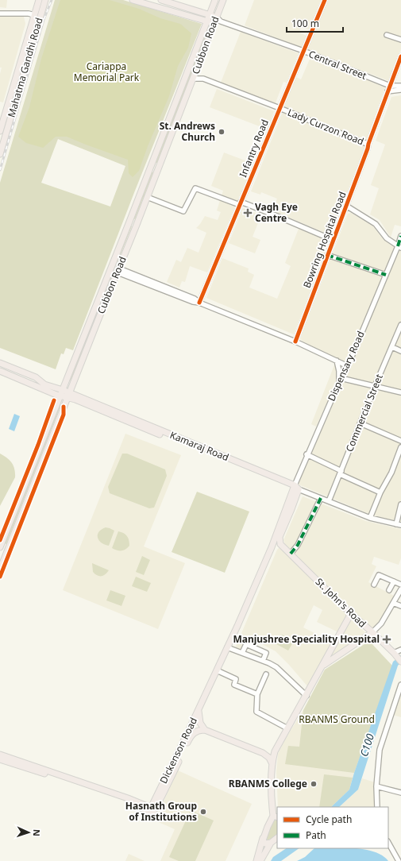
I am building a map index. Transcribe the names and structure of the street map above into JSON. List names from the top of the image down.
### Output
{
  "streets": {
    "main road": [
      "Cubbon Road",
      "Central Street",
      "Mahatma Gandhi Road",
      "Kamaraj Road",
      "St. John's Road",
      "Dickenson Road"
    ],
    "street": [
      "Lady Curzon Road",
      "Infantry Road",
      "Bowring Hospital Road",
      "Dispensary Road",
      "Commercial Street"
    ]
  },
  "crossings": [
    ["Cubbon Road", "Central Street"],
    ["Cubbon Road", "Lady Curzon Road"],
    ["Cubbon Road", "Kamaraj Road"],
    ["Central Street", "Infantry Road"],
    ["Central Street", "Bowring Hospital Road"],
    ["Lady Curzon Road", "Infantry Road"],
    ["Lady Curzon Road", "Bowring Hospital Road"],
    ["Dispensary Road", "Kamaraj Road"],
    ["Dispensary Road", "Dickenson Road"],
    ["Commercial Street", "Kamaraj Road"],
    ["Kamaraj Road", "Dickenson Road"]
  ],
  "water": ["C100"],
  "parks": ["Cariappa Memorial Park", "RBANMS Ground"],
  "places": {
    "other": ["St. Andrews Church", "RBANMS College", "Hasnath Group of Institutions"],
    "health": ["Vagh Eye Centre", "Manjushree Speciality Hospital"]
  },
  "legend": ["Cycle path", "Path"],
  "scale_bar": "100 m",
  "north": "right"
}
